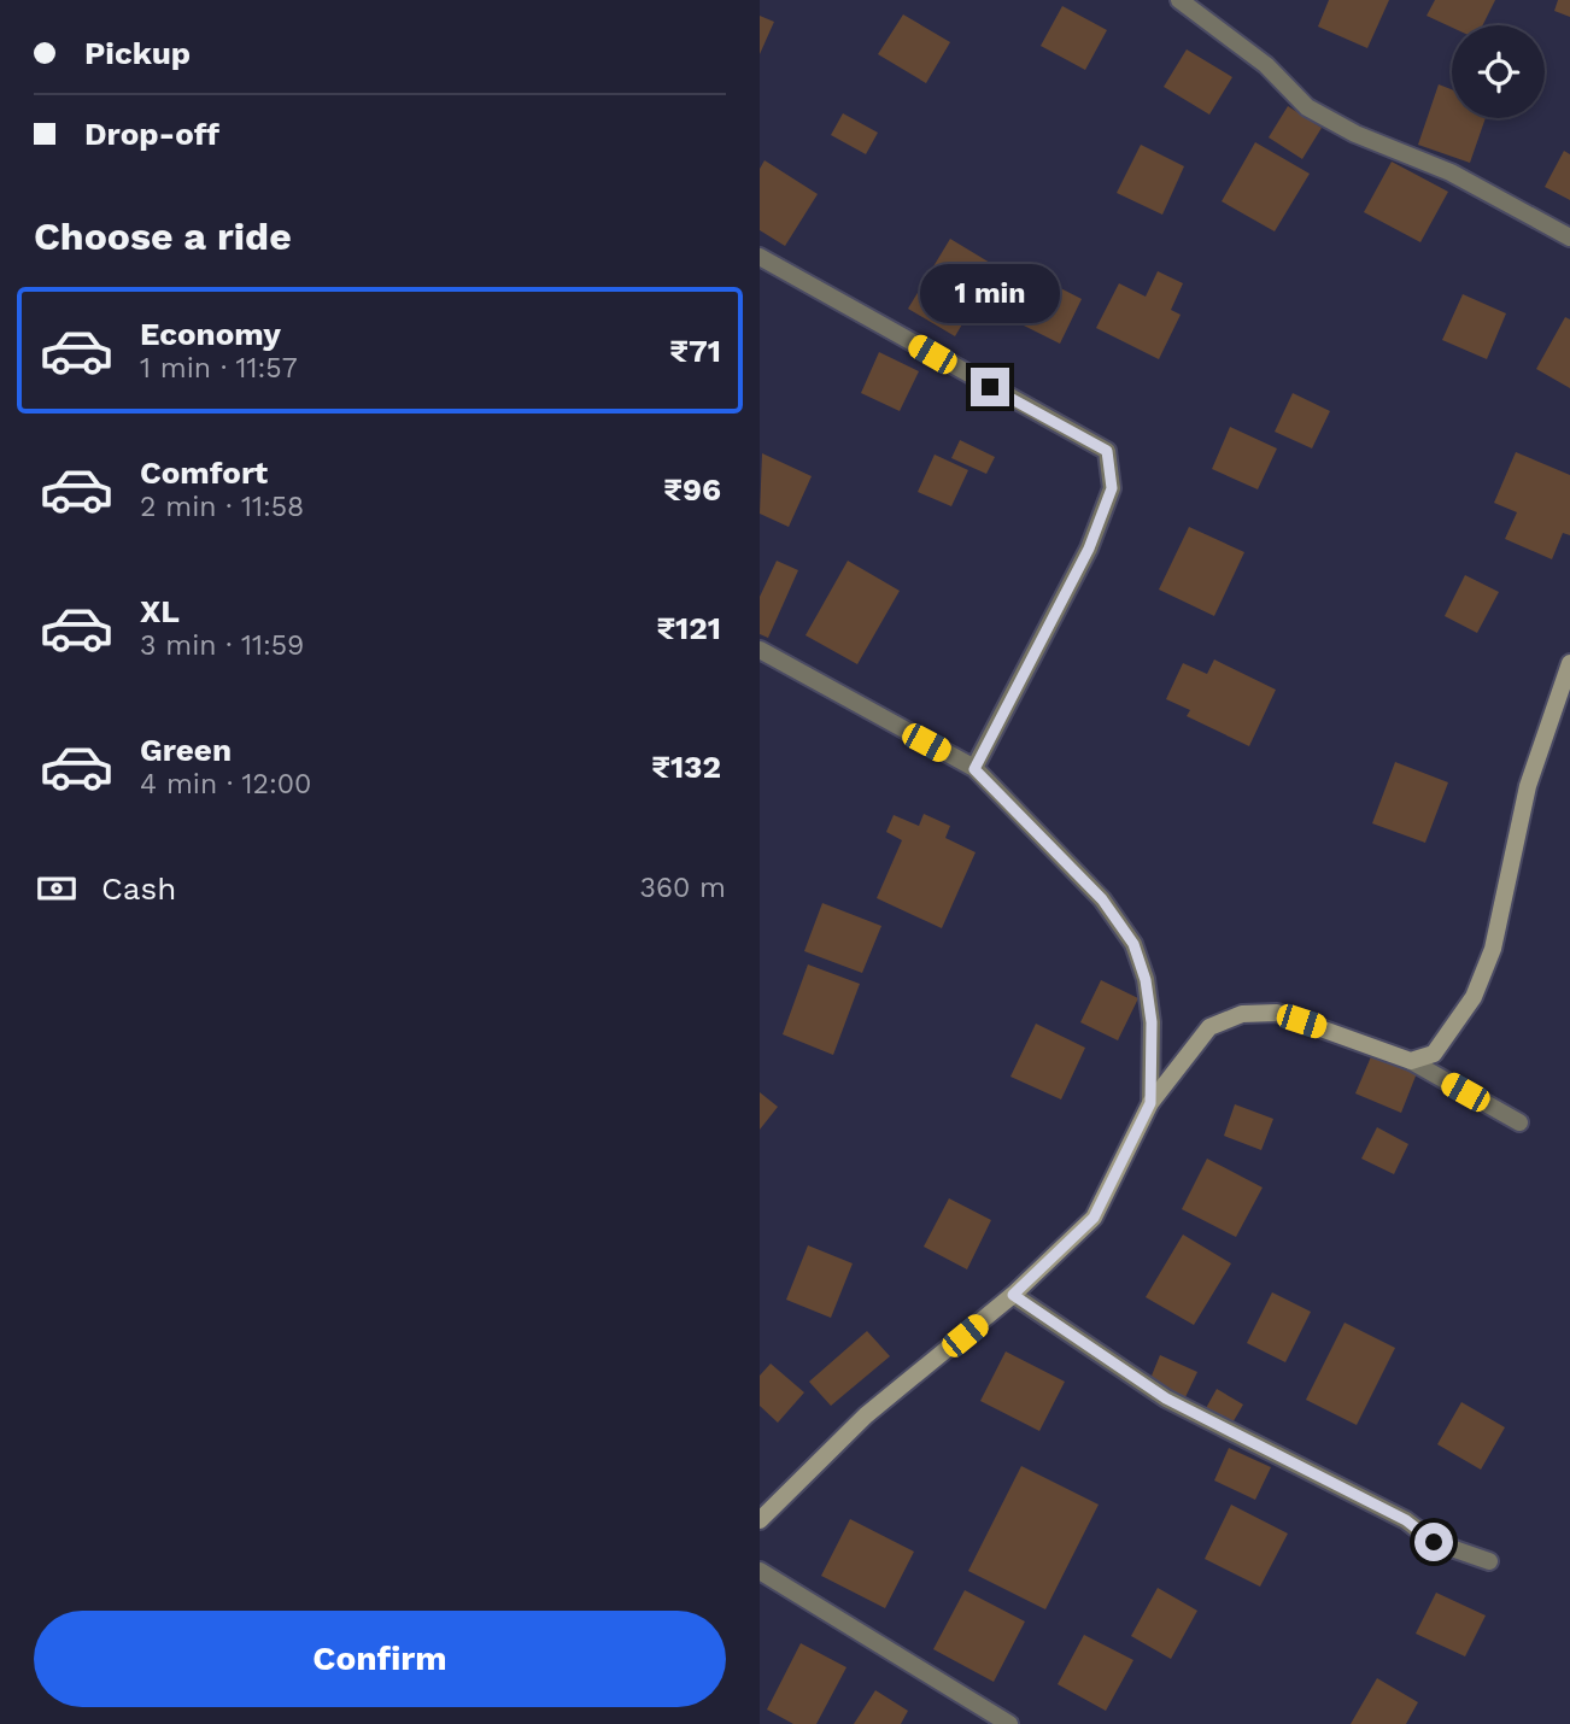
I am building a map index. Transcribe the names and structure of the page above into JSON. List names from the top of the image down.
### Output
{
  "page": {
    "banner": ["Pickup", "Drop-off"],
    "heading": "Choose a ride",
    "bubble": "1 min",
    "list": [
      {
        "name": "Economy",
        "note": "1 min · 11:57",
        "value": "₹71"
      },
      {
        "name": "Comfort",
        "note": "2 min · 11:58",
        "value": "₹96"
      },
      {
        "name": "XL",
        "note": "3 min · 11:59",
        "value": "₹121"
      },
      {
        "name": "Green",
        "note": "4 min · 12:00",
        "value": "₹132"
      }
    ],
    "pay": ["Cash", "360 m"],
    "buttons": "Confirm"
  }
}
